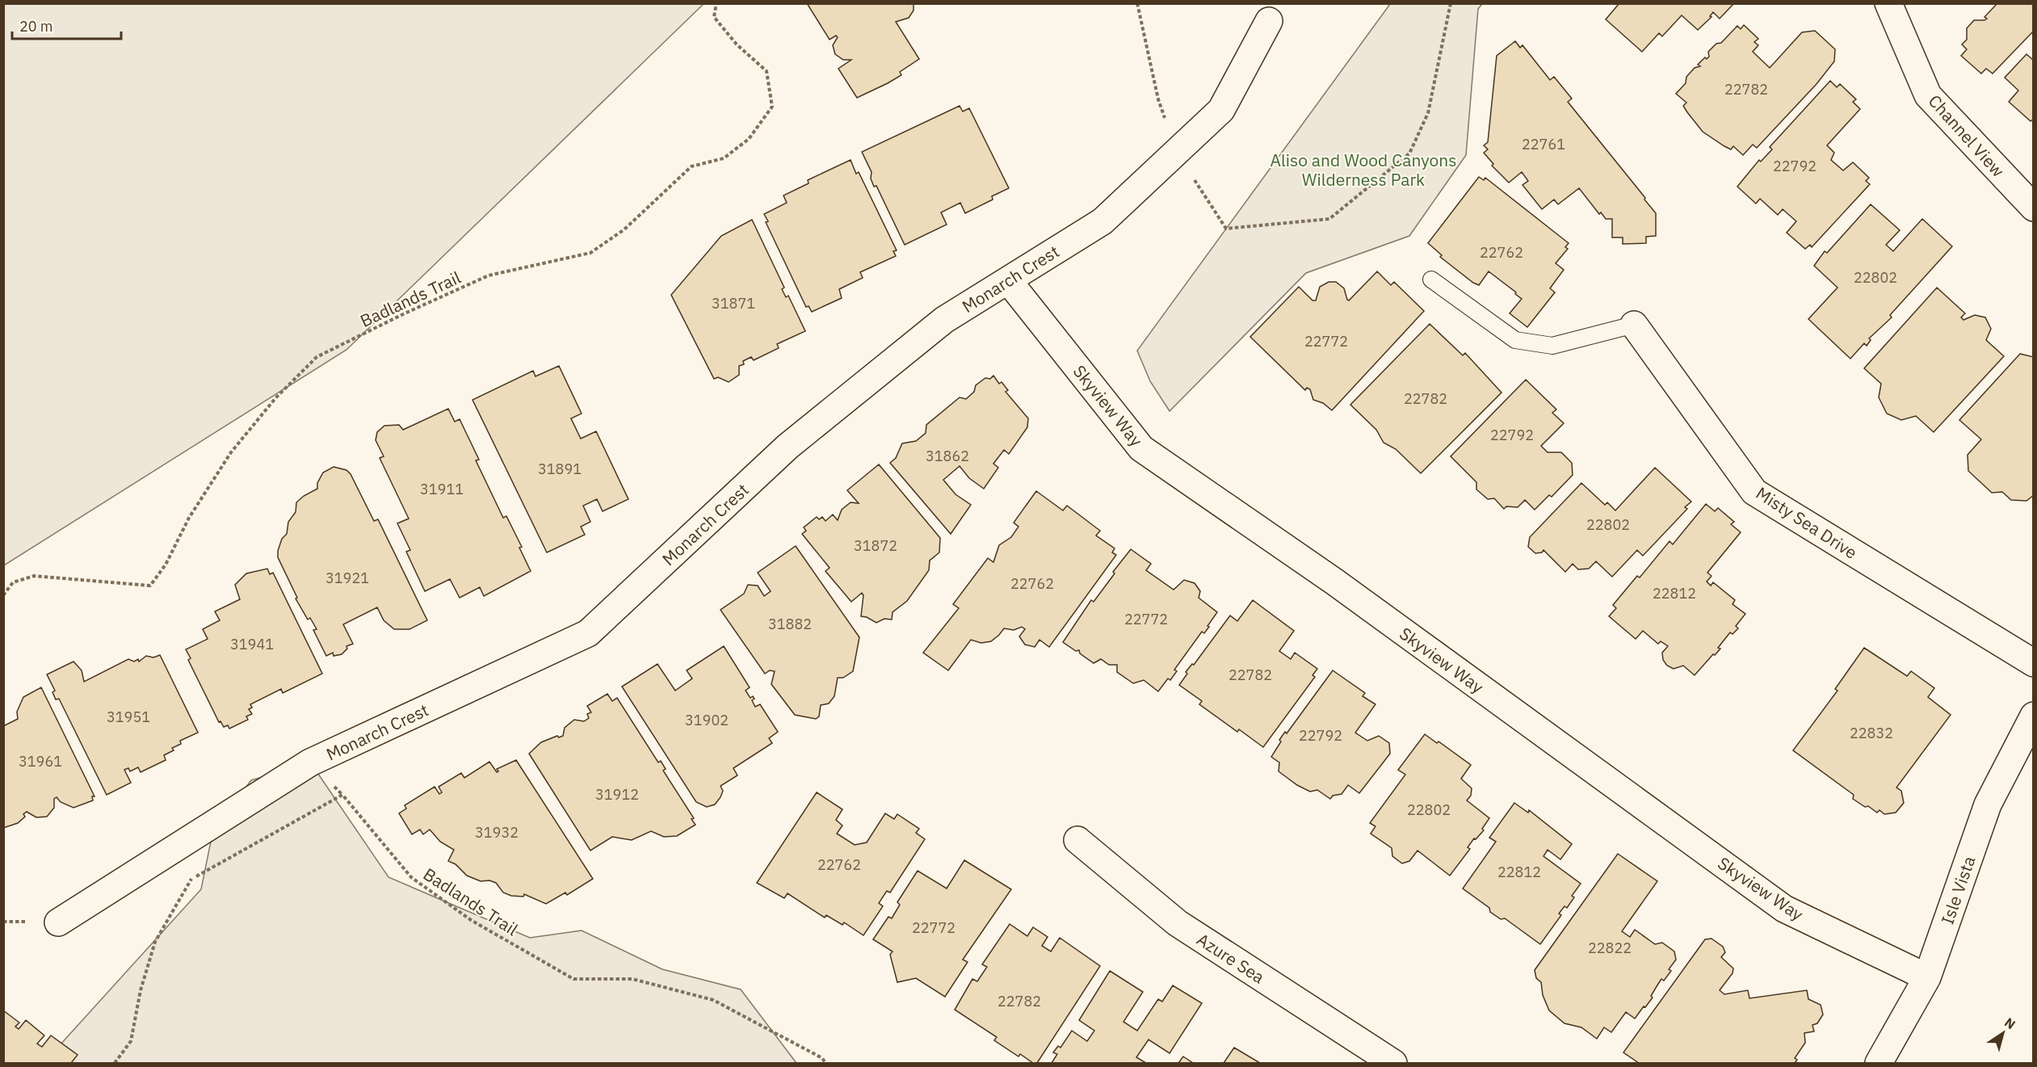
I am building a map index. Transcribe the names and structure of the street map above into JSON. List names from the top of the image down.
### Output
{
  "streets": {
    "street": [
      "Channel View",
      "Monarch Crest",
      "Skyview Way",
      "Misty Sea Drive",
      "Isle Vista",
      "Azure Sea"
    ],
    "path": ["Badlands Trail"]
  },
  "crossings": [
    ["Monarch Crest", "Skyview Way"],
    ["Skyview Way", "Isle Vista"]
  ],
  "parks": ["Aliso and Wood Canyons Wilderness Park"],
  "house_numbers": [
    "22782",
    "22761",
    "22792",
    "22762",
    "22802",
    "31871",
    "22772",
    "22782",
    "22792",
    "31862",
    "31891",
    "31911",
    "22802",
    "31872",
    "31921",
    "22762",
    "22812",
    "22772",
    "31882",
    "31941",
    "22782",
    "31951",
    "31902",
    "22832",
    "22792",
    "31961",
    "31912",
    "22802",
    "31932",
    "22762",
    "22812",
    "22772",
    "22822",
    "22782"
  ],
  "scale_bar": "20 m",
  "north": "top right"
}
